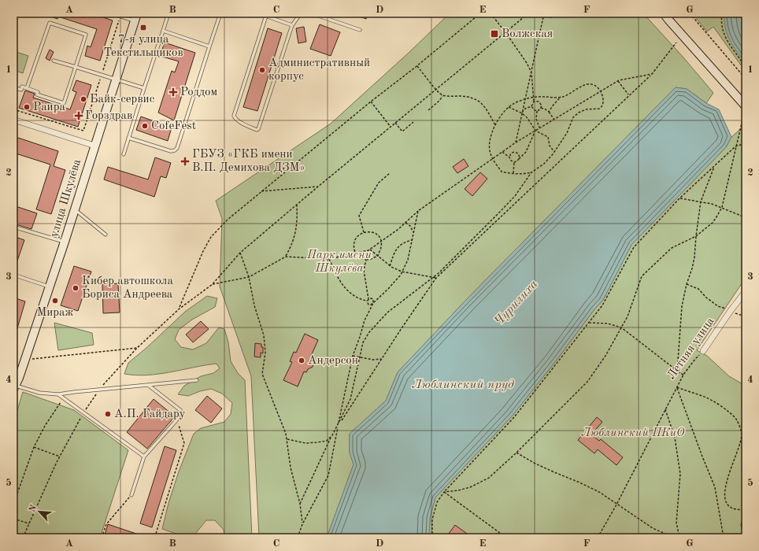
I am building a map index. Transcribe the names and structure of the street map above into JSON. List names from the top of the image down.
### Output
{
  "streets": {
    "street": ["улица Шкулёва", "Летняя улица"]
  },
  "water": ["Чурилиха", "Люблинский пруд"],
  "parks": ["Парк имени Шкулёва", "Люблинский ПКиО"],
  "places": {
    "transit": ["7-я улица Текстильщиков", "Волжская"],
    "other": [
      "Административный корпус",
      "Байк-сервис",
      "Раира",
      "CofeFest",
      "Кибер автошкола Бориса Андреева",
      "Мираж",
      "Андерсон",
      "А.П. Гайдару"
    ],
    "health": ["Роддом", "Горздрав", "ГБУЗ «ГКБ имени В.П. Демихова ДЗМ»"]
  },
  "north": "top left",
  "grid": {
    "columns": [
      "A",
      "B",
      "C",
      "D",
      "E",
      "F",
      "G"
    ],
    "rows": [
      "1",
      "2",
      "3",
      "4",
      "5"
    ]
  }
}
